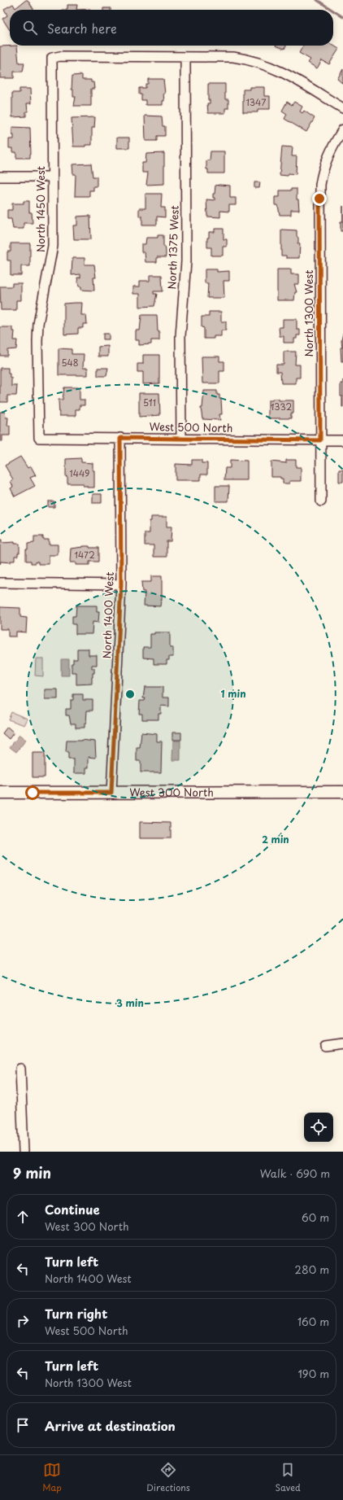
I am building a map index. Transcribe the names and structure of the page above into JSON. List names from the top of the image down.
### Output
{
  "streets": {
    "street": [
      "North 1450 West",
      "North 1375 West",
      "North 1300 West",
      "West 500 North",
      "North 1400 West",
      "West 300 North"
    ]
  },
  "crossings": [
    ["North 1450 West", "North 1375 West"],
    ["North 1450 West", "West 500 North"],
    ["North 1375 West", "West 500 North"],
    ["North 1300 West", "West 500 North"],
    ["West 500 North", "North 1400 West"],
    ["North 1400 West", "West 300 North"]
  ],
  "house_numbers": [
    "1347",
    "548",
    "511",
    "1332",
    "1449",
    "1472"
  ],
  "page": {
    "search": "Search here",
    "heading": ["9 min", "Walk · 690 m"],
    "list": [
      ["Continue", "West 300 North", "60 m"],
      ["Turn left", "North 1400 West", "280 m"],
      ["Turn right", "West 500 North", "160 m"],
      ["Turn left", "North 1300 West", "190 m"],
      "Arrive at destination"
    ],
    "nav": ["Map", "Directions", "Saved"]
  },
  "rings": ["1 min", "2 min", "3 min"]
}
